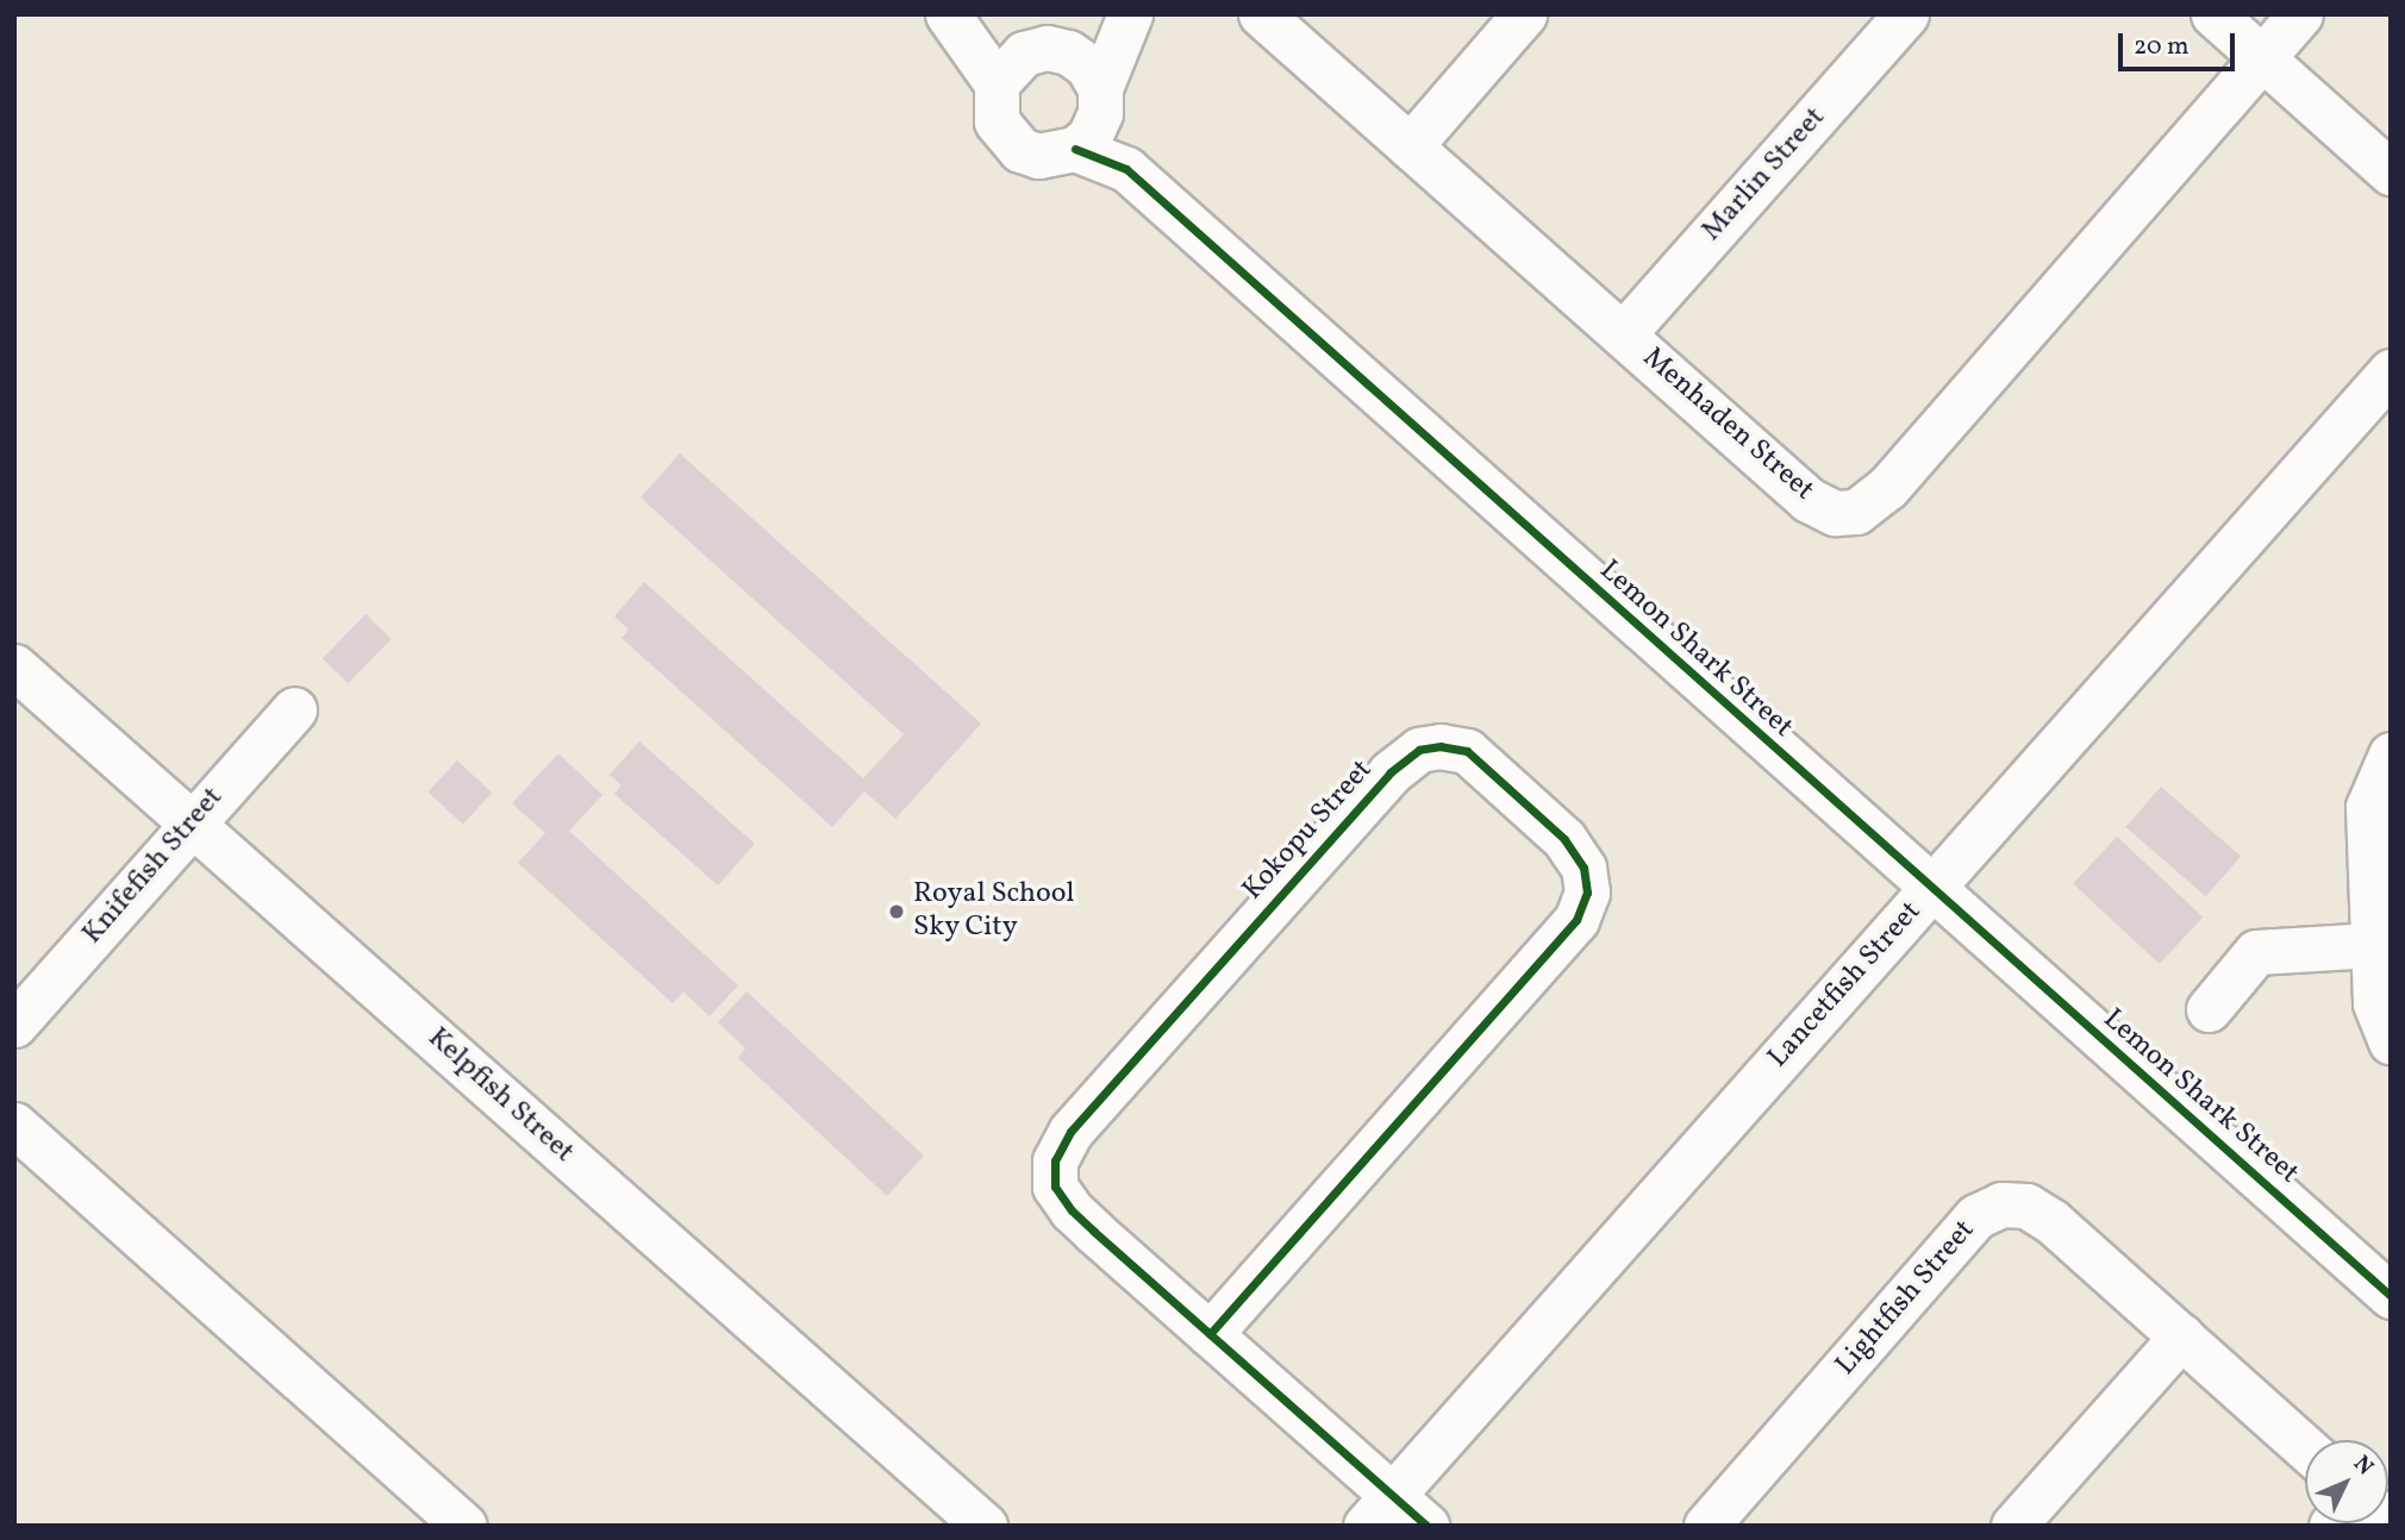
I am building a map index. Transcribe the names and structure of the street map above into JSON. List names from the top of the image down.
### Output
{
  "streets": {
    "street": [
      "Marlin Street",
      "Menhaden Street",
      "Lemon Shark Street",
      "Kokopu Street",
      "Knifefish Street",
      "Lancetfish Street",
      "Kelpfish Street",
      "Lightfish Street"
    ]
  },
  "crossings": [
    ["Marlin Street", "Menhaden Street"],
    ["Lemon Shark Street", "Lancetfish Street"],
    ["Kokopu Street", "Lancetfish Street"],
    ["Knifefish Street", "Kelpfish Street"]
  ],
  "places": ["Royal School Sky City"],
  "scale_bar": "20 m",
  "north": "top right"
}
